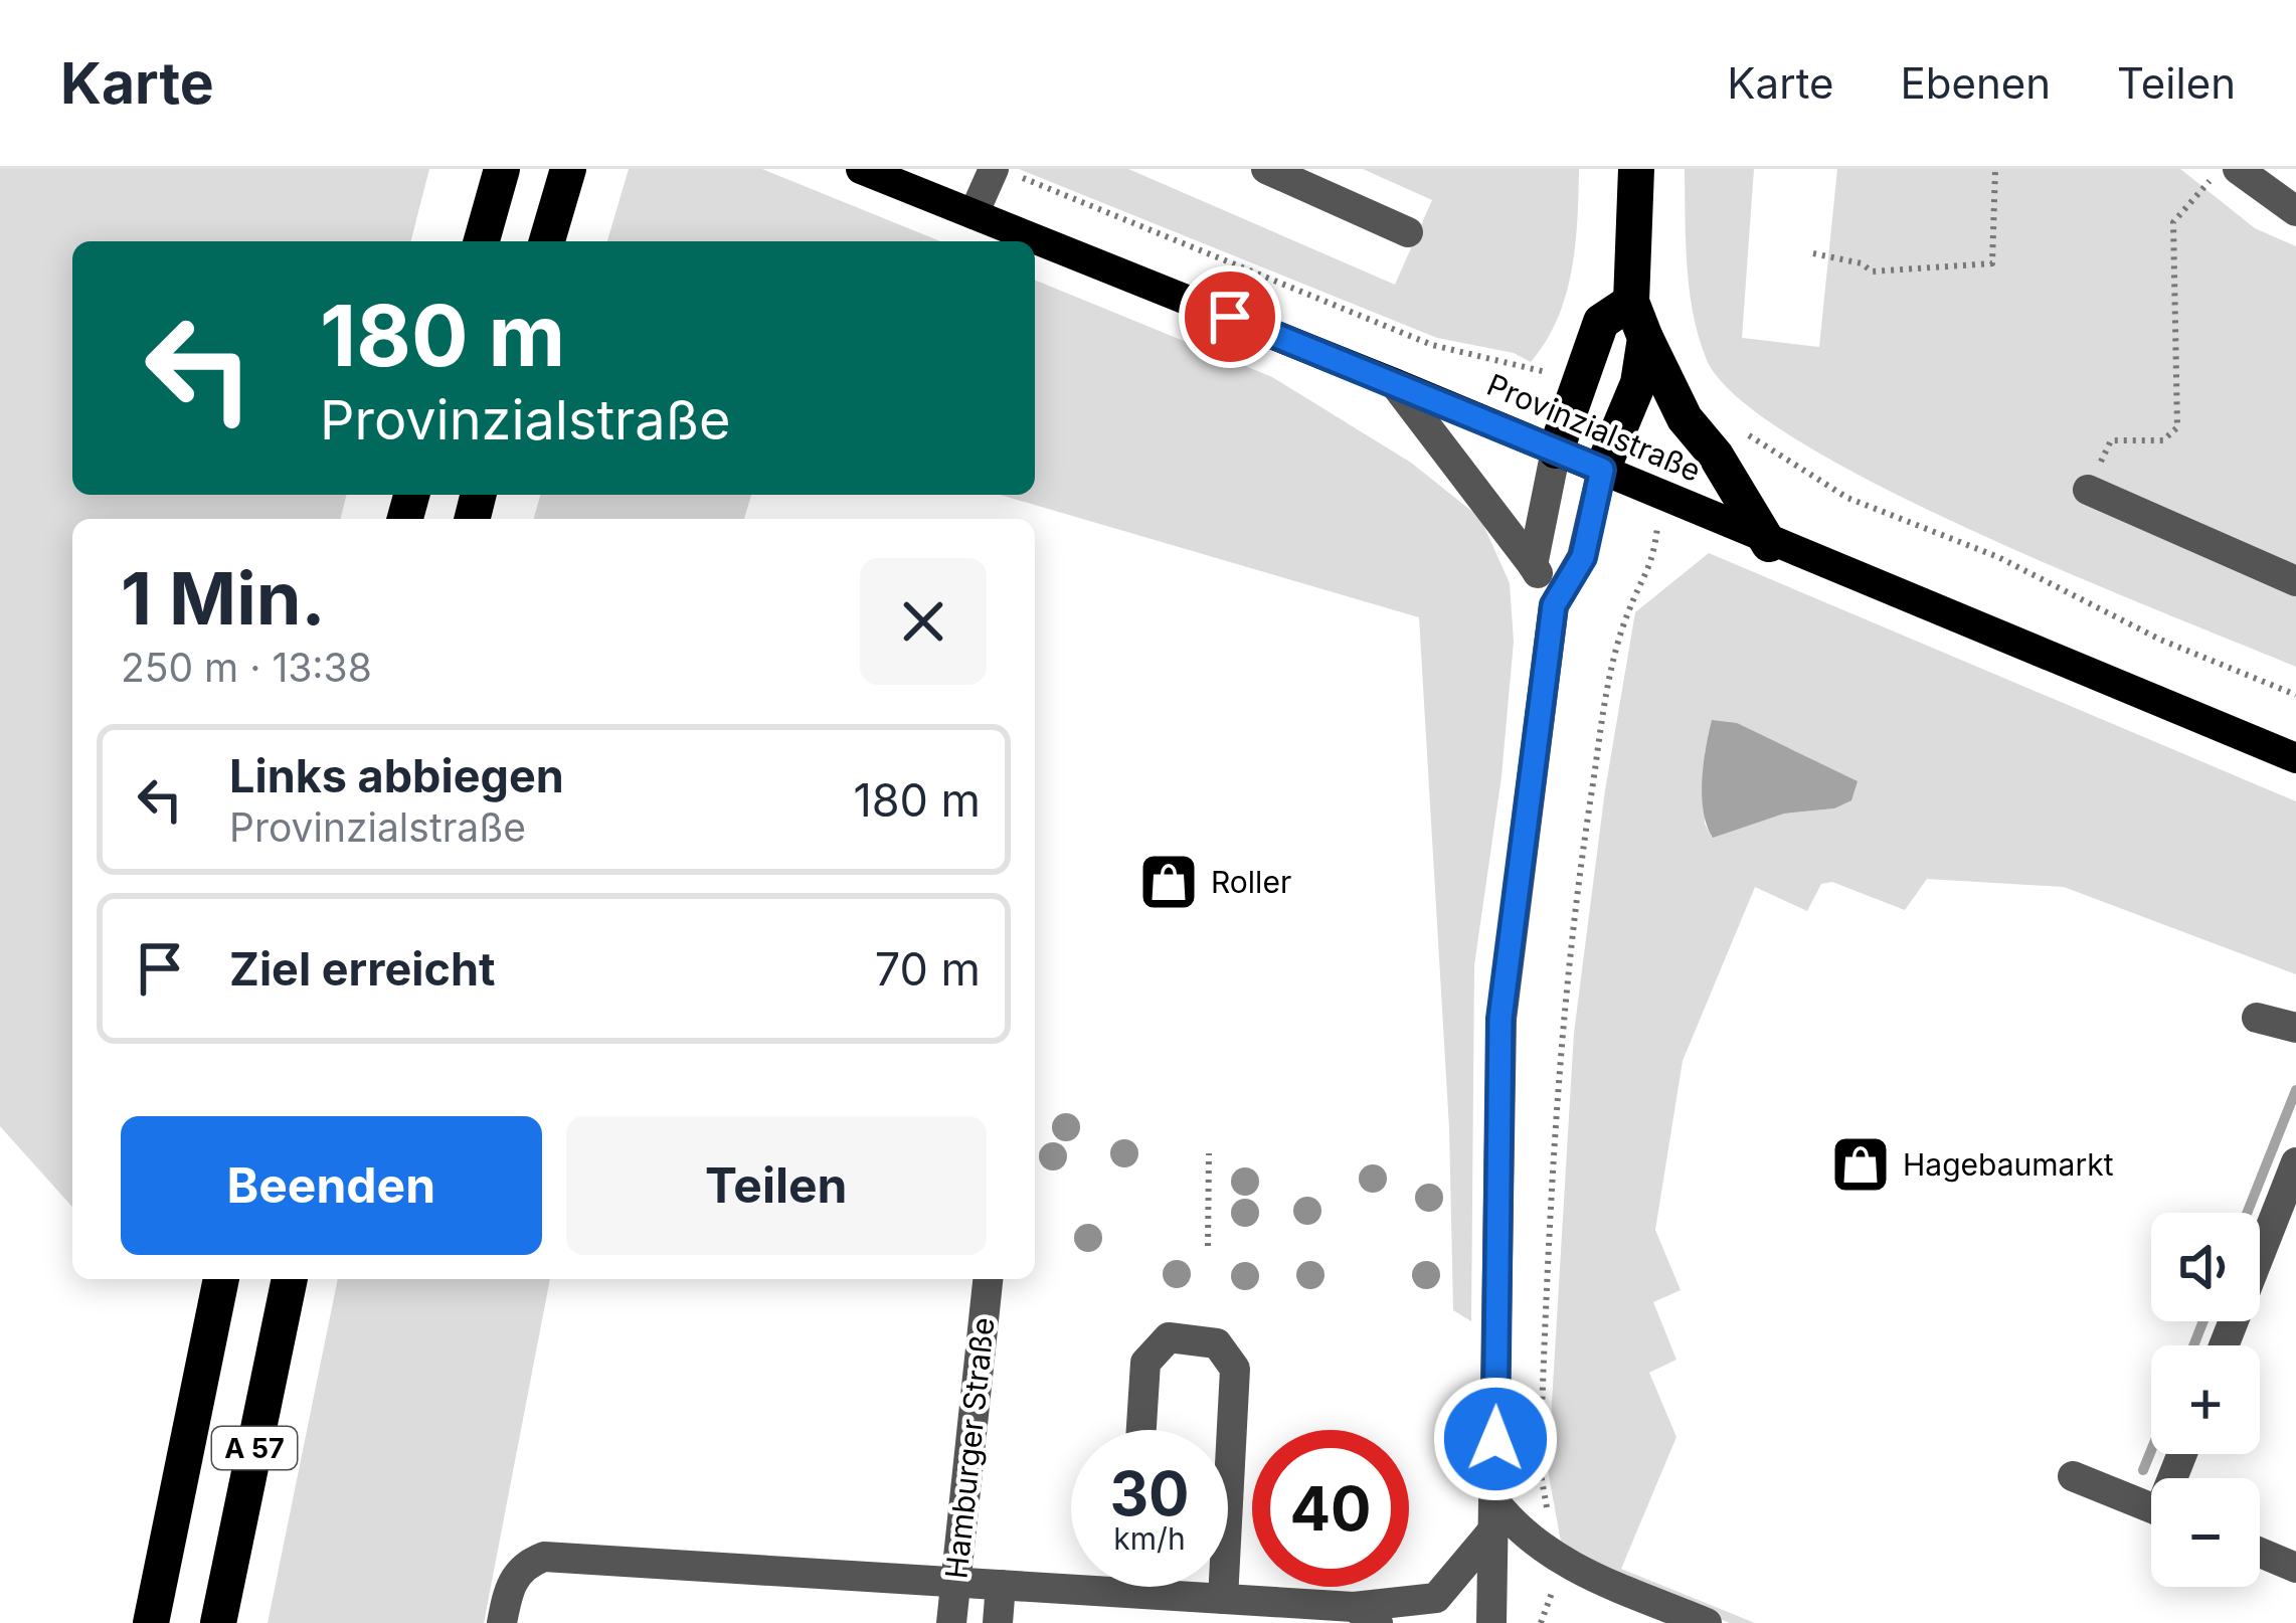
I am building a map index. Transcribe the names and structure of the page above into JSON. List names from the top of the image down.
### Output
{
  "streets": {
    "highway": ["A 57"],
    "main road": ["Provinzialstraße"],
    "street": ["Hamburger Straße"]
  },
  "places": {
    "shop": ["Roller", "Hagebaumarkt"]
  },
  "page": {
    "header": "Karte",
    "nav": ["Karte", "Ebenen", "Teilen"],
    "turn": ["180 m", "Provinzialstraße"],
    "heading": ["1 Min.", "250 m · 13:38"],
    "list": [
      {
        "name": "Links abbiegen",
        "note": "Provinzialstraße",
        "value": "180 m"
      },
      {
        "name": "Ziel erreicht",
        "value": "70 m"
      }
    ],
    "buttons": ["Beenden", "Teilen"],
    "map_buttons": ["+", "−"],
    "speed": "30 km/h",
    "limit": "40"
  }
}
